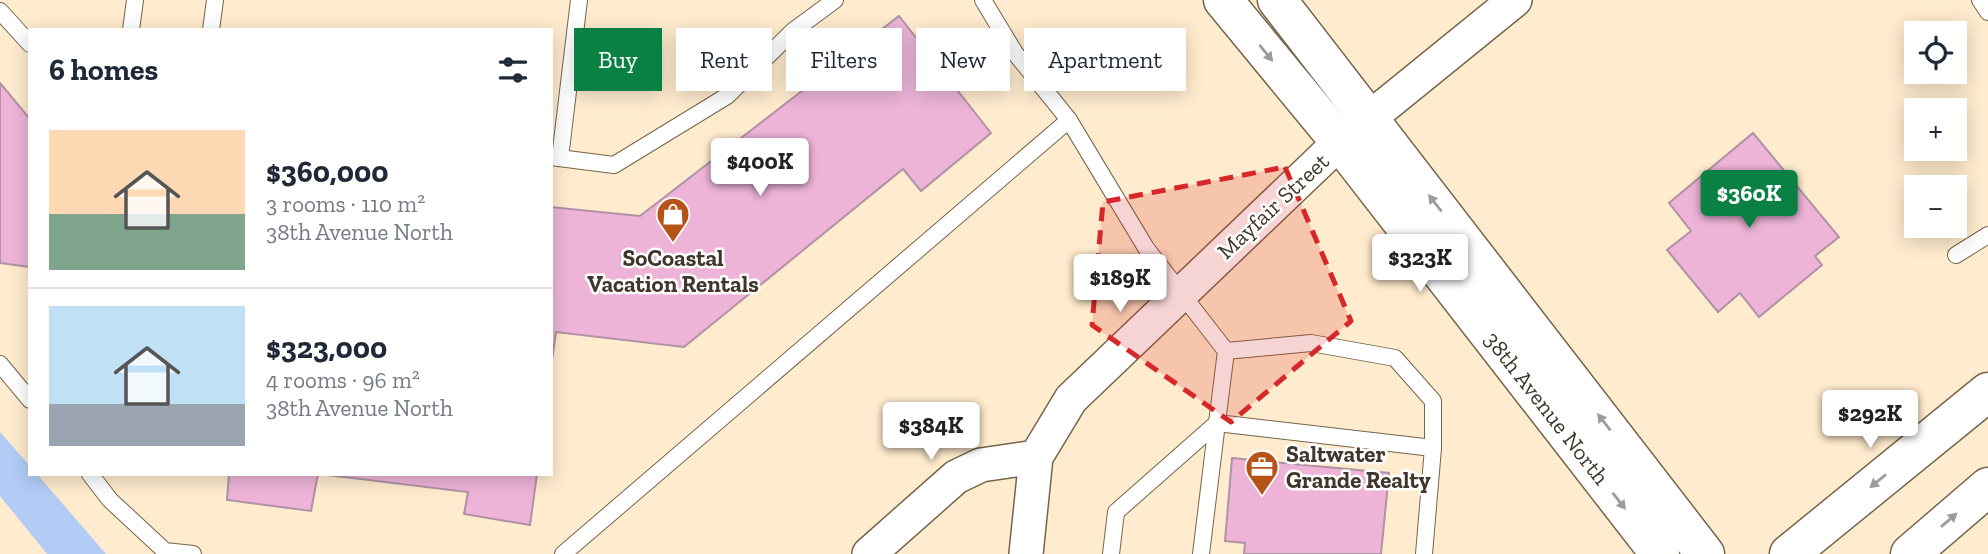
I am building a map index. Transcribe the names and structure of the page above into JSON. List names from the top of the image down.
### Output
{
  "streets": {
    "main road": ["38th Avenue North"],
    "street": ["Mayfair Street"]
  },
  "crossings": [
    ["Mayfair Street", "38th Avenue North"]
  ],
  "places": {
    "shop": ["SoCoastal Vacation Rentals"],
    "office": ["Saltwater Grande Realty"]
  },
  "page": {
    "map_buttons": ["+", "−"],
    "chip": [
      "Buy",
      "Rent",
      "Filters",
      "New",
      "Apartment"
    ],
    "heading": "6 homes",
    "list": [
      {
        "name": "$360,000",
        "note": "3 rooms · 110 m² · 38th Avenue North"
      },
      {
        "name": "$323,000",
        "note": "4 rooms · 96 m² · 38th Avenue North"
      }
    ],
    "price": [
      "$400K",
      "$360K",
      "$323K",
      "$189K",
      "$292K",
      "$384K"
    ]
  }
}
